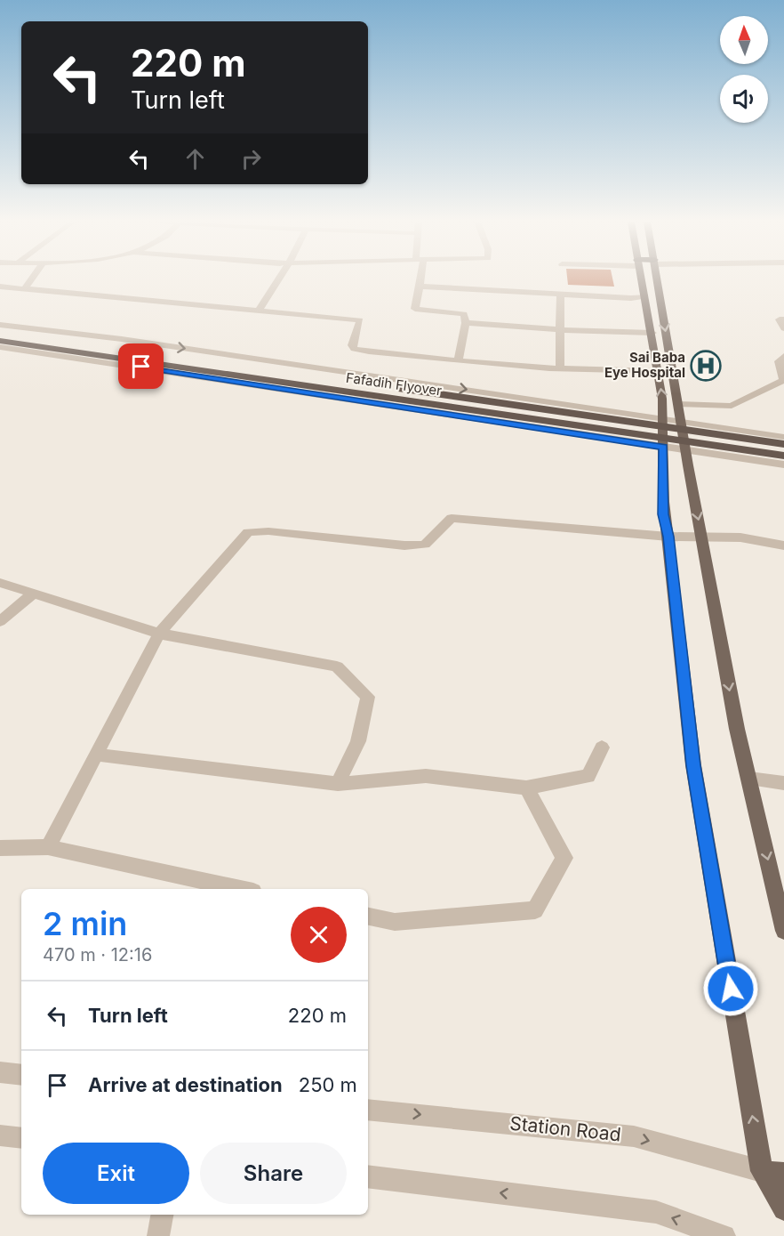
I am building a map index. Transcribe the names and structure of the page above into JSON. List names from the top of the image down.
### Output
{
  "streets": {
    "highway": ["Fafadih Flyover"],
    "street": ["Station Road"]
  },
  "places": {
    "hospital": ["Sai Baba Eye Hospital"]
  },
  "north": "top",
  "page": {
    "turn": ["220 m", "Turn left"],
    "heading": ["2 min", "470 m · 12:16"],
    "list": [
      {
        "name": "Turn left",
        "value": "220 m"
      },
      {
        "name": "Arrive at destination",
        "value": "250 m"
      }
    ],
    "buttons": ["Exit", "Share"]
  }
}
